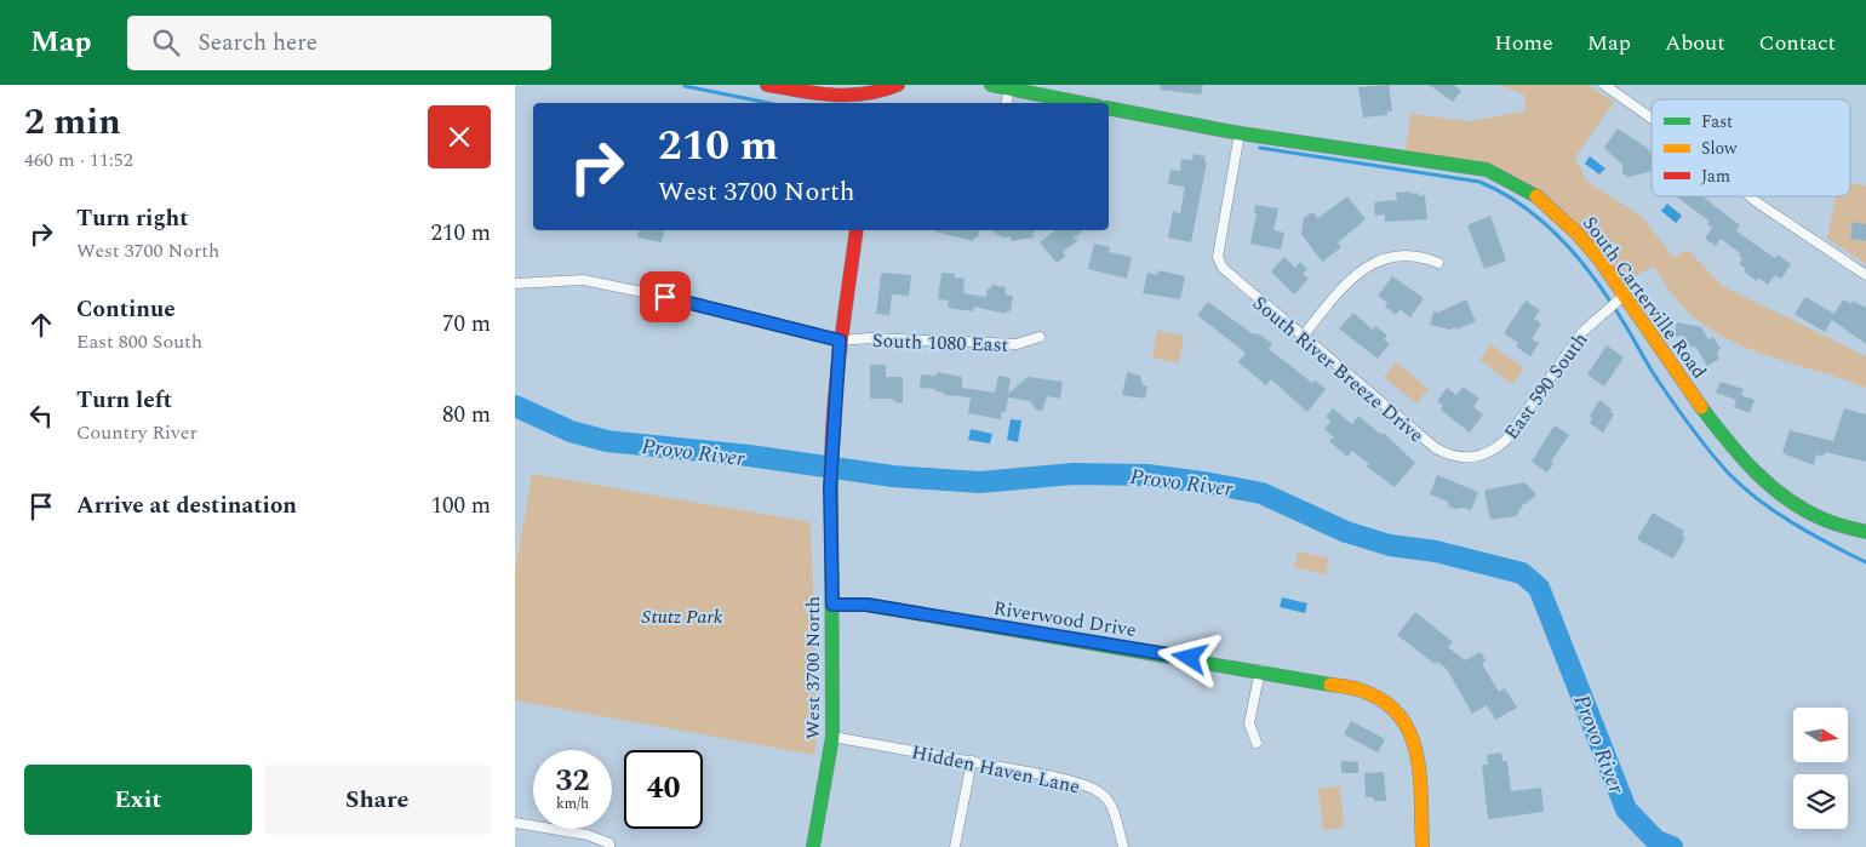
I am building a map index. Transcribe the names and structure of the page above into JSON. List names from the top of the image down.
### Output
{
  "streets": {
    "street": [
      "South Carterville Road",
      "South 1080 East",
      "South River Breeze Drive",
      "East 590 South",
      "Riverwood Drive",
      "West 3700 North",
      "Hidden Haven Lane"
    ]
  },
  "crossings": [
    ["South Carterville Road", "South River Breeze Drive"],
    ["South Carterville Road", "East 590 South"],
    ["South 1080 East", "West 3700 North"],
    ["South River Breeze Drive", "East 590 South"],
    ["Riverwood Drive", "West 3700 North"],
    ["West 3700 North", "Hidden Haven Lane"]
  ],
  "water": ["Provo River"],
  "parks": ["Stutz Park"],
  "legend": ["Fast", "Slow", "Jam"],
  "north": "right",
  "page": {
    "header": "Map",
    "search": "Search here",
    "nav": [
      "Home",
      "Map",
      "About",
      "Contact"
    ],
    "heading": ["2 min", "460 m · 11:52"],
    "turn": ["210 m", "West 3700 North"],
    "list": [
      {
        "name": "Turn right",
        "note": "West 3700 North",
        "value": "210 m"
      },
      {
        "name": "Continue",
        "note": "East 800 South",
        "value": "70 m"
      },
      {
        "name": "Turn left",
        "note": "Country River",
        "value": "80 m"
      },
      {
        "name": "Arrive at destination",
        "value": "100 m"
      }
    ],
    "speed": "32 km/h",
    "limit": "40",
    "buttons": ["Exit", "Share"]
  }
}
